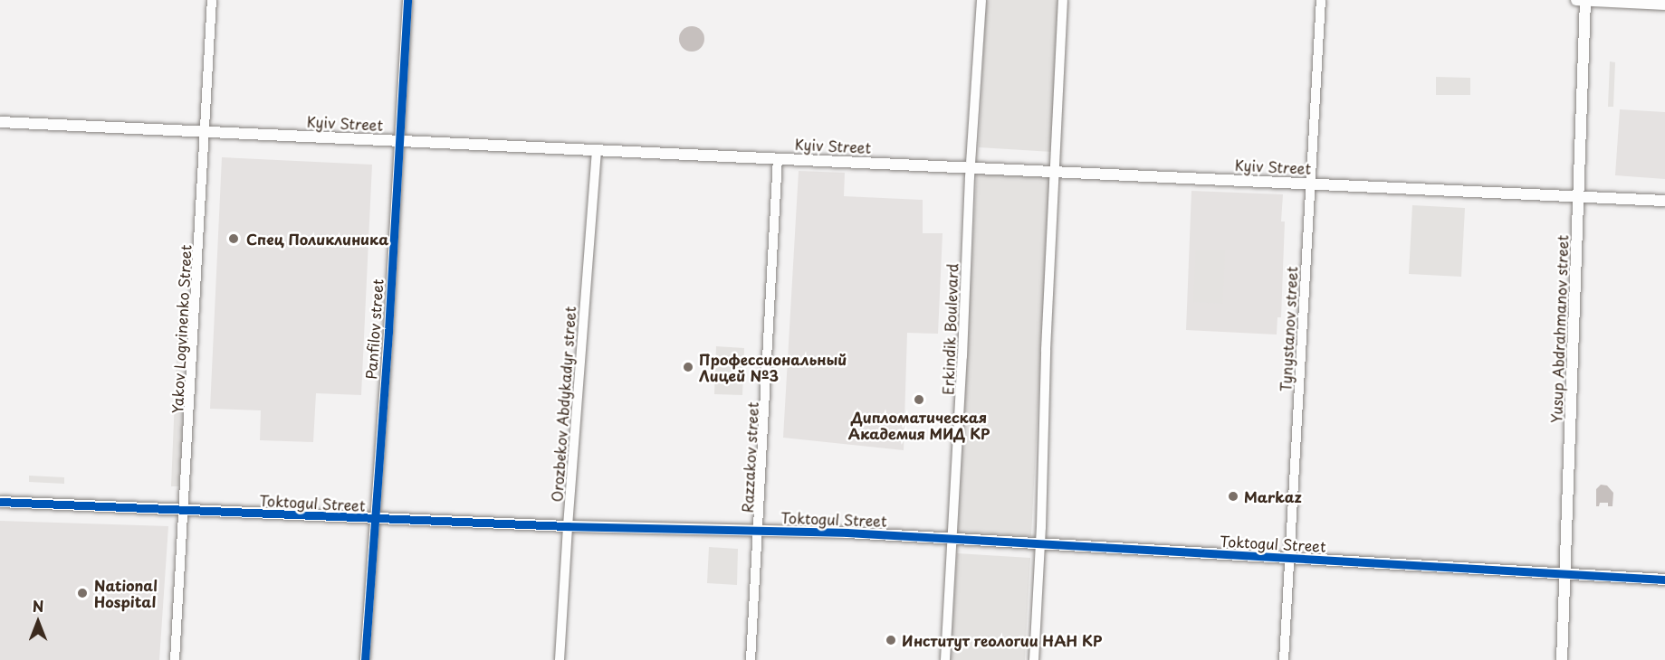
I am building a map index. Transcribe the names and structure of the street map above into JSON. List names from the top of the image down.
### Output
{
  "streets": {
    "main road": ["Kyiv Street", "Yusup Abdrahmanov street", "Toktogul Street"],
    "street": [
      "Yakov Logvinenko Street",
      "Panfilov street",
      "Erkindik Boulevard",
      "Tynystanov street",
      "Orozbekov Abdykadyr street",
      "Razzakov street"
    ]
  },
  "crossings": [
    ["Kyiv Street", "Yakov Logvinenko Street"],
    ["Kyiv Street", "Panfilov street"],
    ["Kyiv Street", "Erkindik Boulevard"],
    ["Kyiv Street", "Tynystanov street"],
    ["Kyiv Street", "Yusup Abdrahmanov street"],
    ["Kyiv Street", "Orozbekov Abdykadyr street"],
    ["Kyiv Street", "Razzakov street"],
    ["Yakov Logvinenko Street", "Toktogul Street"],
    ["Panfilov street", "Toktogul Street"],
    ["Erkindik Boulevard", "Toktogul Street"],
    ["Tynystanov street", "Toktogul Street"],
    ["Yusup Abdrahmanov street", "Toktogul Street"],
    ["Orozbekov Abdykadyr street", "Toktogul Street"],
    ["Razzakov street", "Toktogul Street"]
  ],
  "places": [
    "Спец Поликлиника",
    "Профессиональный Лицей №3",
    "Дипломатическая Академия МИД КР",
    "Markaz",
    "National Hospital",
    "Институт геологии НАН КР"
  ],
  "north": "top"
}
